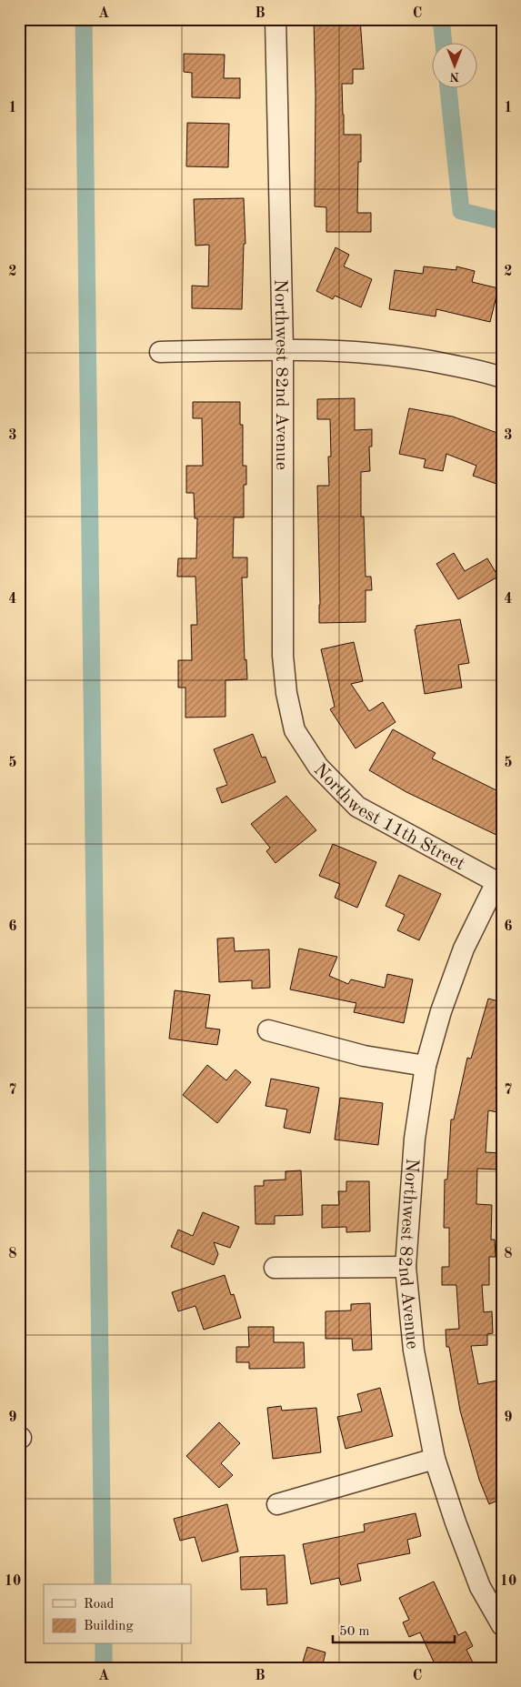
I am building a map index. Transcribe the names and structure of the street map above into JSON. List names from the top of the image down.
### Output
{
  "streets": {
    "street": ["Northwest 82nd Avenue", "Northwest 11th Street"]
  },
  "crossings": [
    ["Northwest 82nd Avenue", "Northwest 11th Street"]
  ],
  "legend": ["Road", "Building"],
  "scale_bar": "50 m",
  "north": "bottom",
  "grid": {
    "columns": ["A", "B", "C"],
    "rows": [
      "1",
      "2",
      "3",
      "4",
      "5",
      "6",
      "7",
      "8",
      "9",
      "10"
    ]
  }
}
